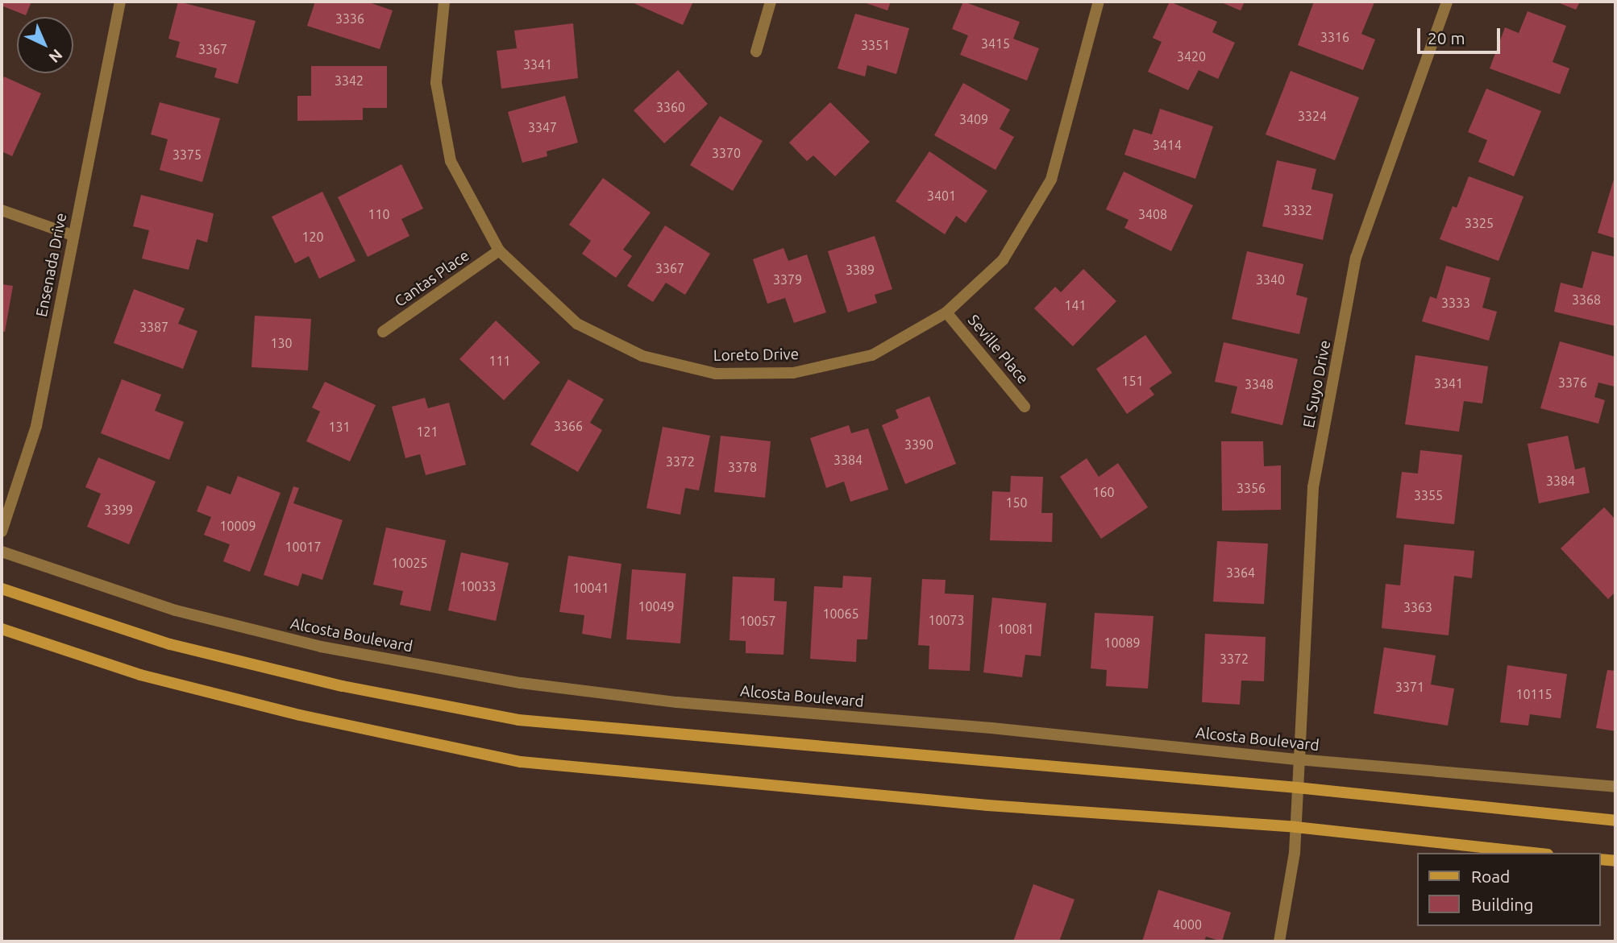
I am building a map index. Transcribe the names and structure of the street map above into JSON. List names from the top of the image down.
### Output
{
  "streets": {
    "street": [
      "Ensenada Drive",
      "Cantas Place",
      "Seville Place",
      "Loreto Drive",
      "El Suyo Drive",
      "Alcosta Boulevard"
    ]
  },
  "crossings": [
    ["Cantas Place", "Loreto Drive"],
    ["Seville Place", "Loreto Drive"],
    ["El Suyo Drive", "Alcosta Boulevard"]
  ],
  "house_numbers": [
    "3336",
    "3316",
    "3415",
    "3351",
    "3367",
    "3420",
    "3341",
    "3342",
    "3360",
    "3324",
    "3409",
    "3347",
    "3414",
    "3370",
    "3375",
    "3401",
    "3332",
    "110",
    "3408",
    "3325",
    "120",
    "3367",
    "3389",
    "3379",
    "3340",
    "3368",
    "3333",
    "141",
    "3387",
    "130",
    "111",
    "151",
    "3376",
    "3341",
    "3348",
    "3366",
    "131",
    "121",
    "3390",
    "3384",
    "3372",
    "3378",
    "3384",
    "3356",
    "160",
    "3355",
    "150",
    "3399",
    "10009",
    "10017",
    "10025",
    "3364",
    "10033",
    "10041",
    "10049",
    "3363",
    "10065",
    "10073",
    "10057",
    "10081",
    "10089",
    "3372",
    "3371",
    "10115",
    "4000"
  ],
  "legend": ["Road", "Building"],
  "scale_bar": "20 m",
  "north": "bottom right"
}
